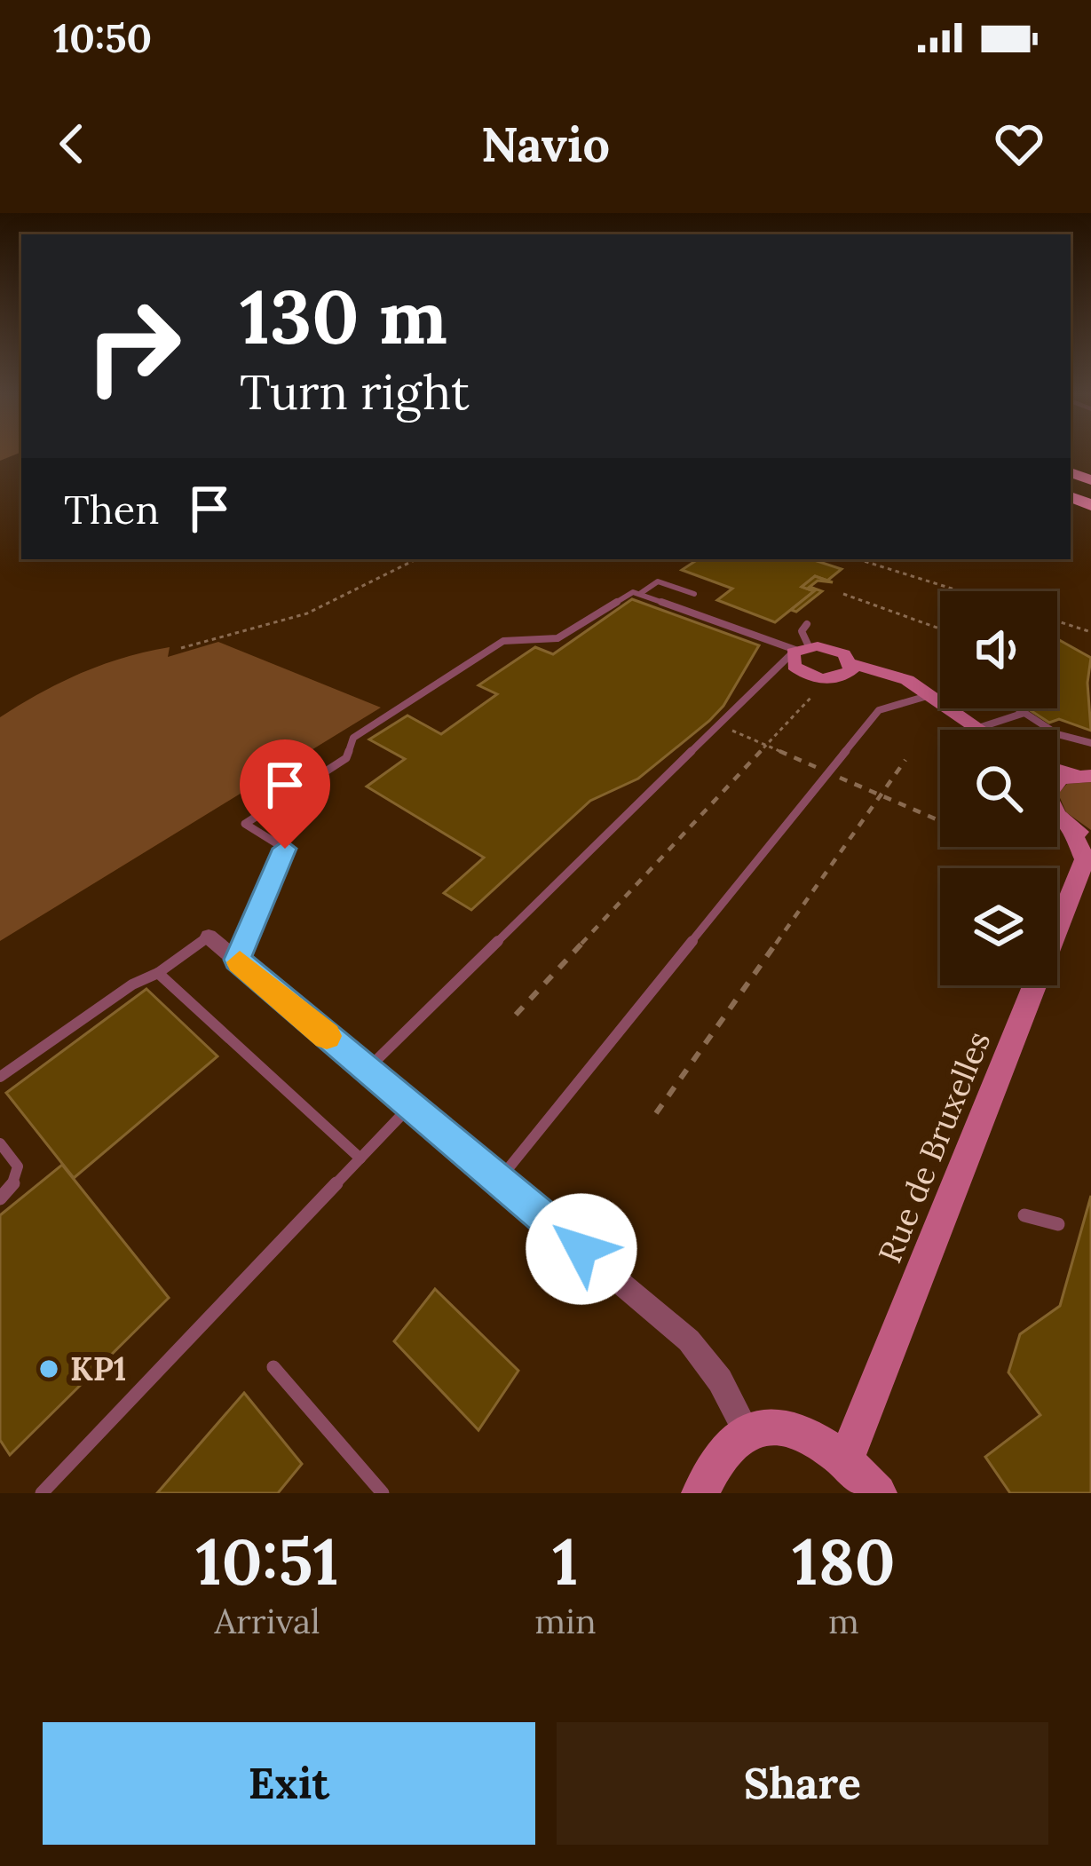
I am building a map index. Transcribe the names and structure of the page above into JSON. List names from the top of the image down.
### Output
{
  "streets": {
    "street": ["Rue de Bruxelles"]
  },
  "places": ["KP1"],
  "page": {
    "status": "10:50",
    "header": "Navio",
    "turn": ["130 m", "Turn right"],
    "then": "Then",
    "eta": [
      "10:51",
      "Arrival",
      "1",
      "min",
      "180",
      "m"
    ],
    "buttons": ["Exit", "Share"]
  }
}
